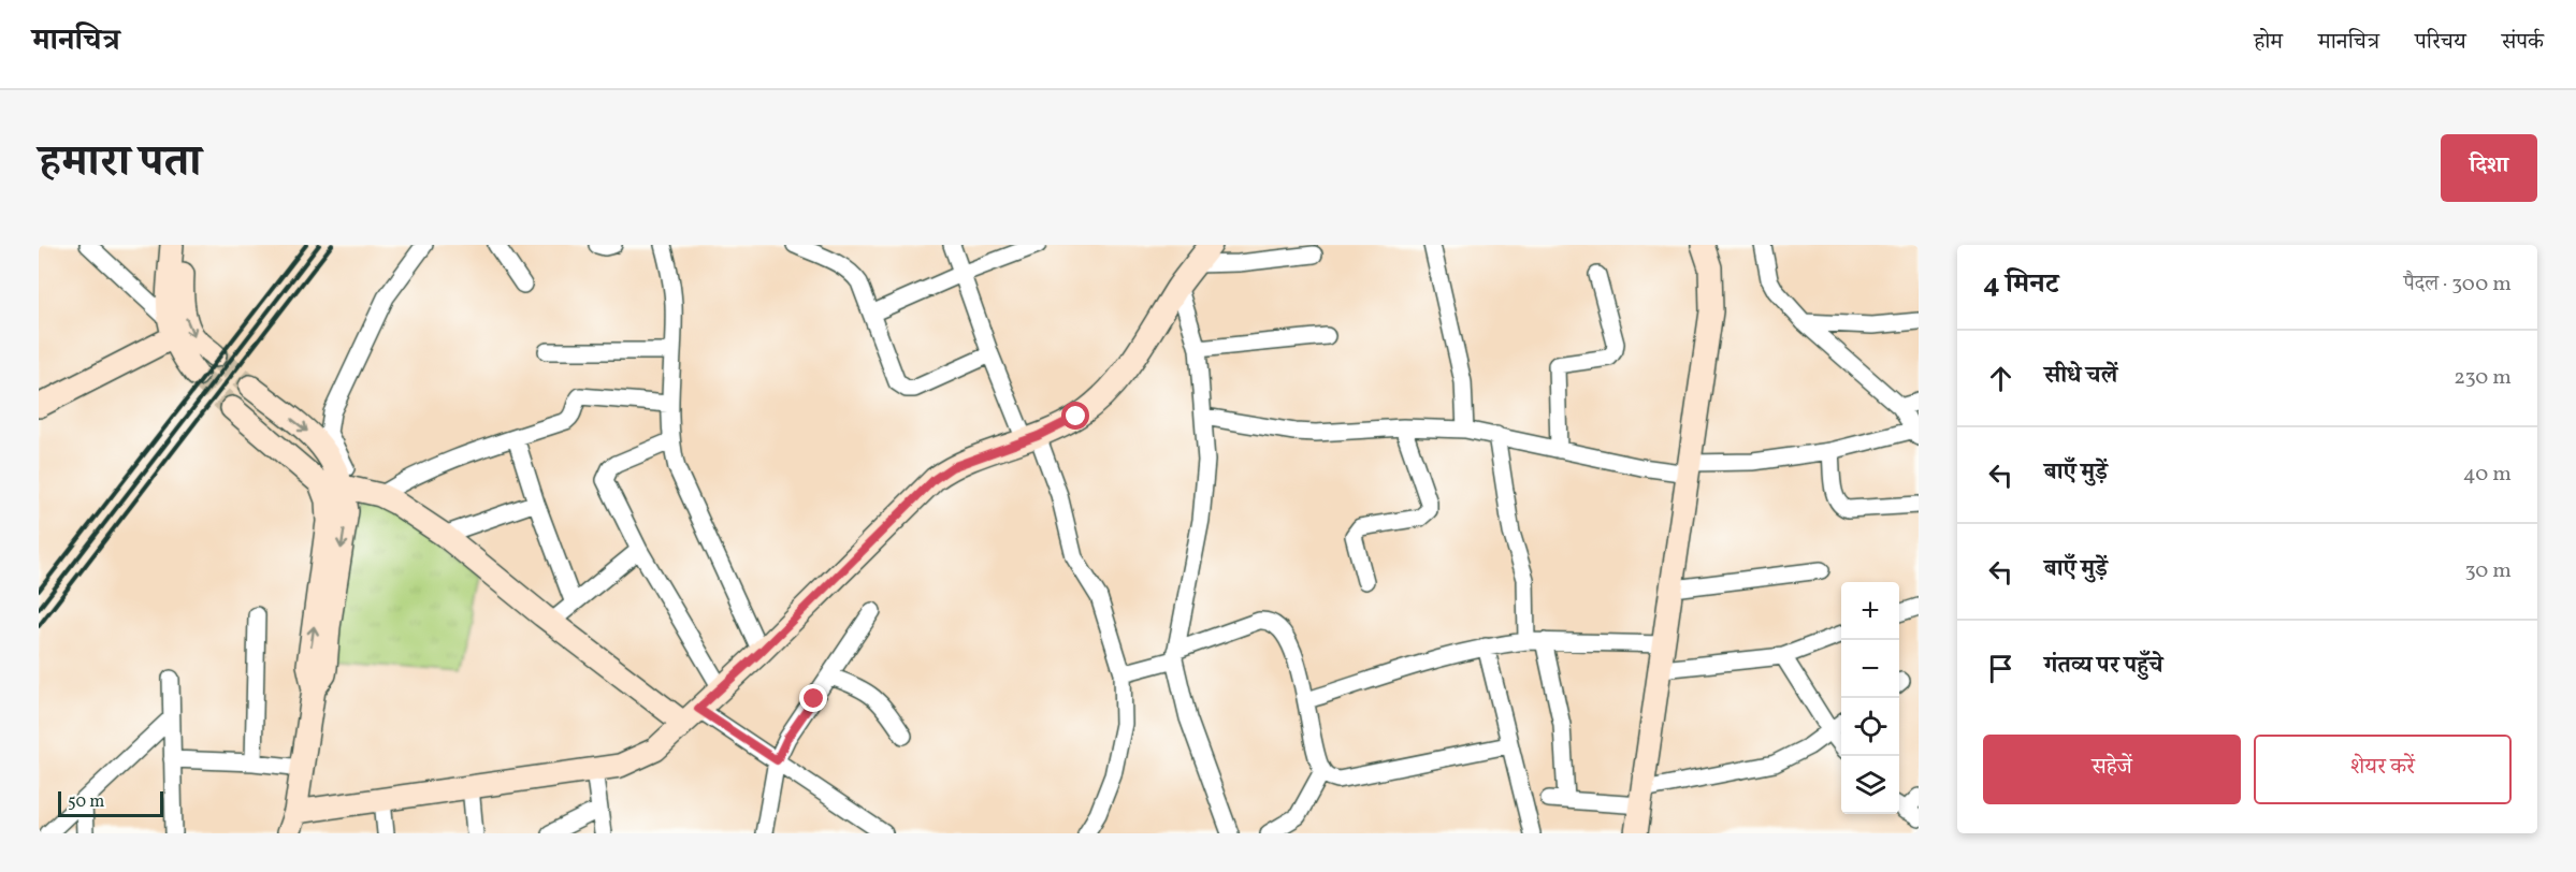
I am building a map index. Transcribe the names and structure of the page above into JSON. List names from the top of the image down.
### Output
{
  "scale_bar": "50 m",
  "page": {
    "header": "मानचित्र",
    "nav": [
      "होम",
      "मानचित्र",
      "परिचय",
      "संपर्क"
    ],
    "title": "हमारा पता",
    "buttons": [
      "दिशा",
      ["सहेजें", "शेयर करें"]
    ],
    "heading": ["4 मिनट", "पैदल · 300 m"],
    "list": [
      ["सीधे चलें", "230 m"],
      ["बाएँ मुड़ें", "40 m"],
      ["बाएँ मुड़ें", "30 m"],
      "गंतव्य पर पहुँचे"
    ],
    "map_buttons": ["+", "−"],
    "scale": "50 m"
  }
}
